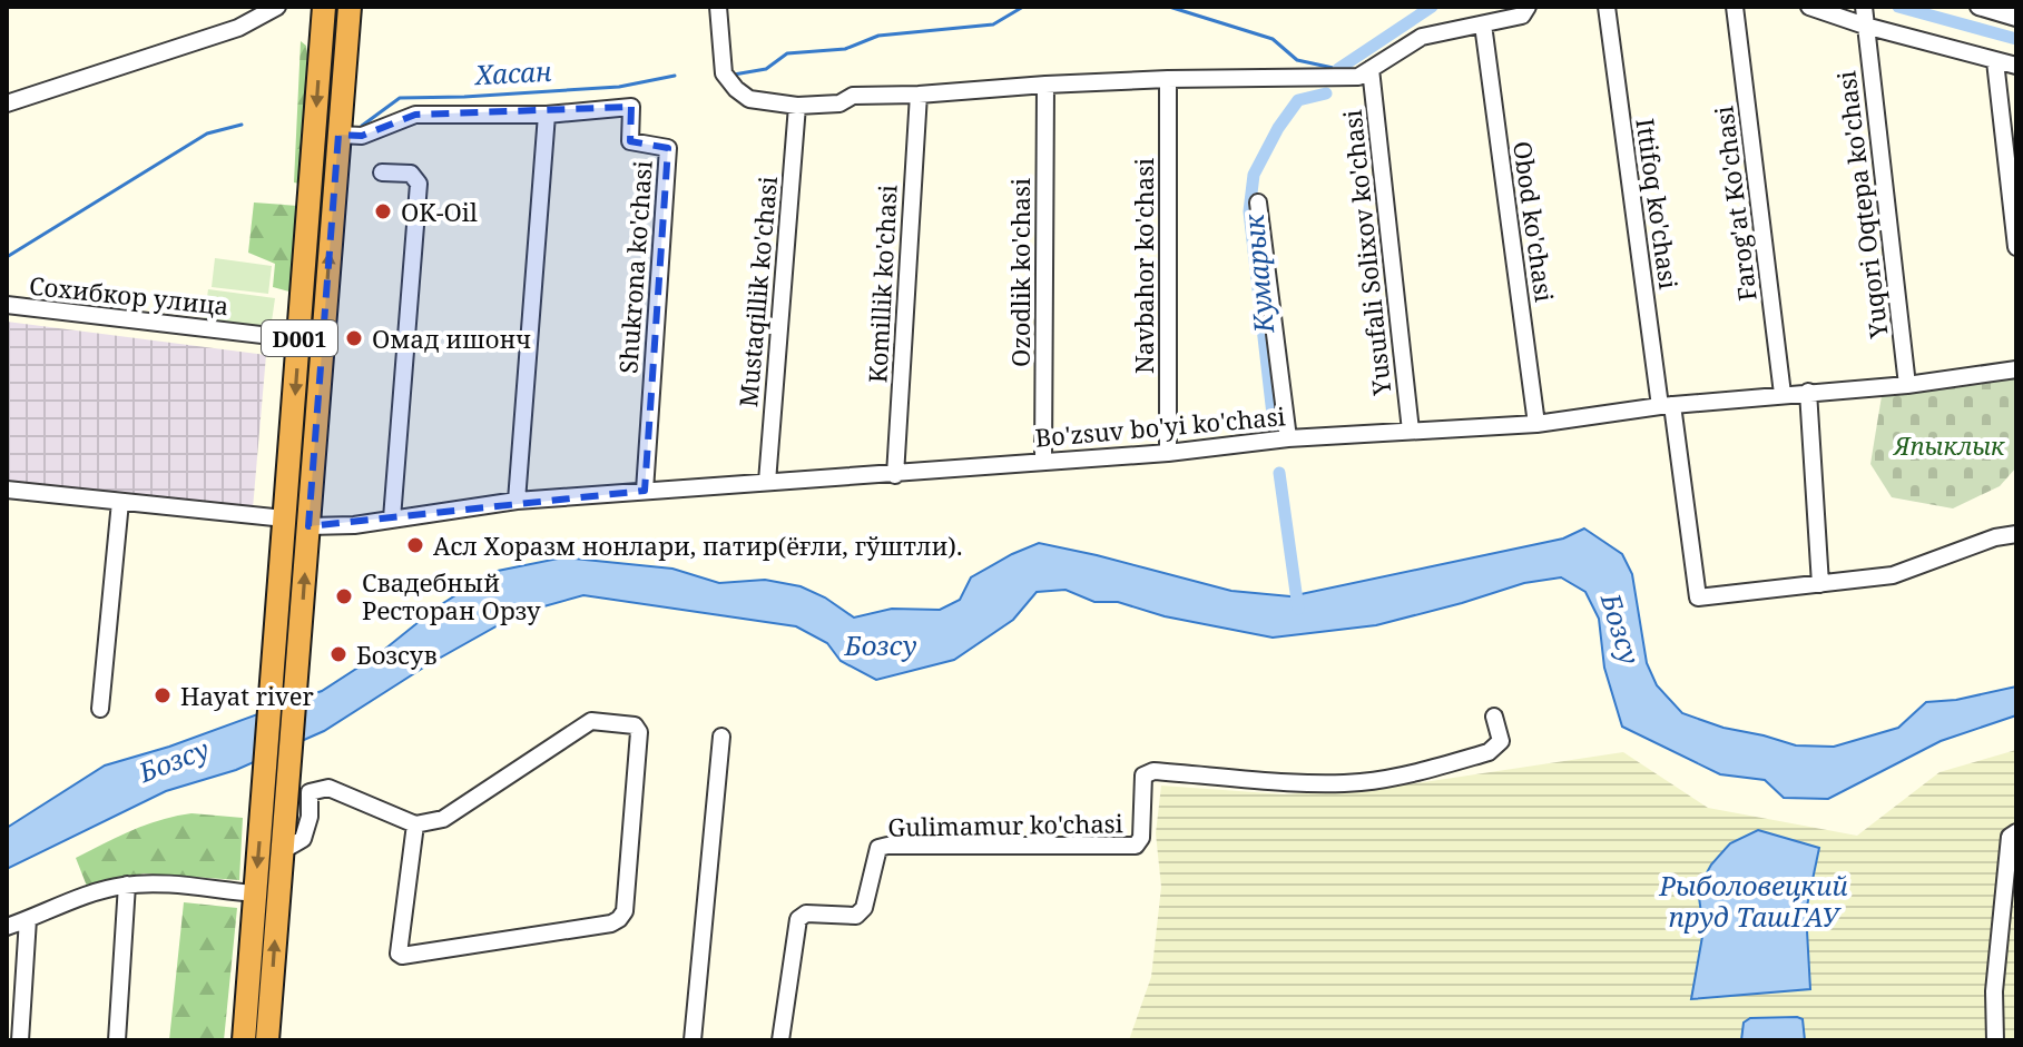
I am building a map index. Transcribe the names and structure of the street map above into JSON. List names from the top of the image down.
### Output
{
  "streets": {
    "highway": ["D001"],
    "street": [
      "Ittifoq ko'chasi",
      "Farog'at Ko'chasi",
      "Yuqori Oqtepa ko'chasi",
      "Obod ko'chasi",
      "Yusufali Solixov ko'chasi",
      "Navbahor ko'chasi",
      "Shukrona ko'chasi",
      "Ozodlik ko'chasi",
      "Komillik ko'chasi",
      "Mustaqillik ko'chasi",
      "Сохибкор улица",
      "Bo'zsuv bo'yi ko'chasi",
      "Gulimamur ko'chasi"
    ]
  },
  "crossings": [
    ["Ittifoq ko'chasi", "Bo'zsuv bo'yi ko'chasi"],
    ["Farog'at Ko'chasi", "Bo'zsuv bo'yi ko'chasi"],
    ["Yuqori Oqtepa ko'chasi", "Bo'zsuv bo'yi ko'chasi"],
    ["Obod ko'chasi", "Bo'zsuv bo'yi ko'chasi"],
    ["Yusufali Solixov ko'chasi", "Bo'zsuv bo'yi ko'chasi"],
    ["Navbahor ko'chasi", "Bo'zsuv bo'yi ko'chasi"],
    ["Shukrona ko'chasi", "D001"],
    ["Shukrona ko'chasi", "Bo'zsuv bo'yi ko'chasi"],
    ["Ozodlik ko'chasi", "Bo'zsuv bo'yi ko'chasi"],
    ["Komillik ko'chasi", "Bo'zsuv bo'yi ko'chasi"],
    ["Mustaqillik ko'chasi", "Bo'zsuv bo'yi ko'chasi"],
    ["Сохибкор улица", "D001"],
    ["D001", "Bo'zsuv bo'yi ko'chasi"]
  ],
  "water": [
    "Хасан",
    "Кумарык",
    "Бозсу",
    "Рыболовецкий пруд ТашГАУ"
  ],
  "parks": ["Япыклык"],
  "places": [
    "OK-Oil",
    "Омад ишонч",
    "Асл Хоразм нонлари, патир(ёғли, гўштли).",
    "Свадебный Ресторан Орзу",
    "Бозсув",
    "Hayat river"
  ]
}
